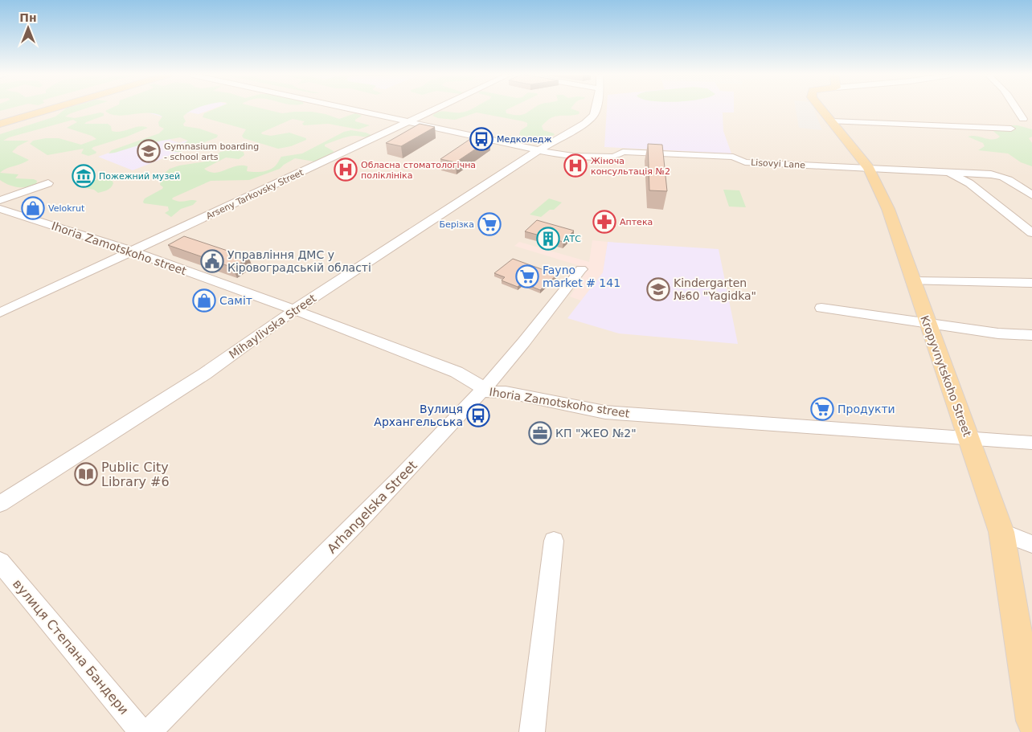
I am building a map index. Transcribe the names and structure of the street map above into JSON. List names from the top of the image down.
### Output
{
  "streets": {
    "main road": ["Kropyvnytskoho Street"],
    "street": [
      "Lisovyi Lane",
      "Arseny Tarkovsky Street",
      "Ihoria Zamotskoho street",
      "Mihaylivska Street",
      "Arhangelska Street",
      "вулиця Степана Бандери"
    ]
  },
  "crossings": [
    ["Lisovyi Lane", "Mihaylivska Street"],
    ["Lisovyi Lane", "Kropyvnytskoho Street"],
    ["Arseny Tarkovsky Street", "Ihoria Zamotskoho street"],
    ["Ihoria Zamotskoho street", "Mihaylivska Street"],
    ["Ihoria Zamotskoho street", "Kropyvnytskoho Street"],
    ["Ihoria Zamotskoho street", "Arhangelska Street"]
  ],
  "places": {
    "bus stop": ["Медколедж", "Вулиця Архангельська"],
    "school or university": ["Gymnasium boarding - school arts", "Kindergarten №60 \"Yagidka\""],
    "hospital": ["Жіноча консультація №2", "Обласна стоматологічна поліклініка"],
    "museum": ["Пожежний музей"],
    "shop": ["Velokrut", "Саміт"],
    "pharmacy": ["Аптека"],
    "supermarket": ["Берізка", "Fayno market # 141", "Продукти"],
    "building": ["АТС"],
    "public building": ["Управління ДМС у Кіровоградській області"],
    "office": ["КП \"ЖЕО №2\""],
    "library": ["Public City Library #6"]
  },
  "north": "top"
}
